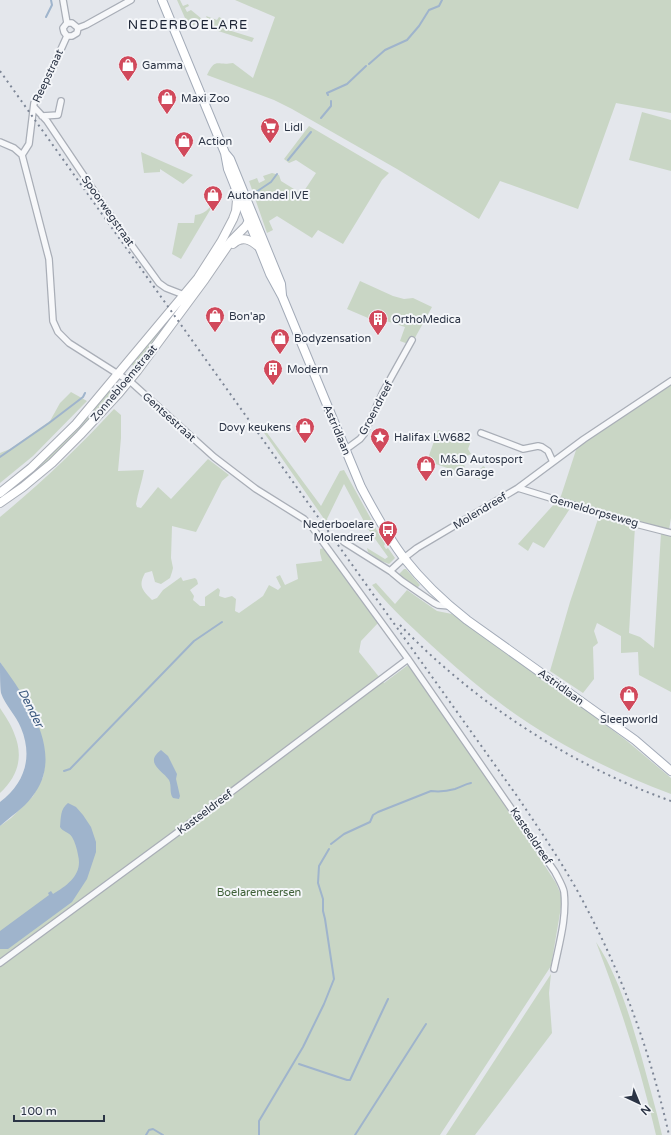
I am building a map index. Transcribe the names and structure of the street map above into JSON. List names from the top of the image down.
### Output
{
  "streets": {
    "main road": ["Zonnebloemstraat", "Astridlaan"],
    "street": [
      "Reepstraat",
      "Spoorwegstraat",
      "Groendreef",
      "Gentsestraat",
      "Molendreef",
      "Gemeldorpseweg",
      "Kasteeldreef"
    ]
  },
  "crossings": [
    ["Reepstraat", "Spoorwegstraat"],
    ["Reepstraat", "Gentsestraat"],
    ["Spoorwegstraat", "Zonnebloemstraat"],
    ["Zonnebloemstraat", "Gentsestraat"],
    ["Zonnebloemstraat", "Astridlaan"],
    ["Groendreef", "Astridlaan"],
    ["Gentsestraat", "Kasteeldreef"],
    ["Astridlaan", "Molendreef"],
    ["Molendreef", "Gemeldorpseweg"]
  ],
  "districts": ["NEDERBOELARE"],
  "water": ["Dender"],
  "parks": ["Boelaremeersen"],
  "places": {
    "shop": [
      "Gamma",
      "Maxi Zoo",
      "Action",
      "Autohandel IVE",
      "Bon'ap",
      "Bodyzensation",
      "Dovy keukens",
      "M&D Autosport en Garage",
      "Sleepworld"
    ],
    "supermarket": ["Lidl"],
    "building": ["OrthoMedica", "Modern"],
    "place": ["Halifax LW682"],
    "bus stop": ["Nederboelare Molendreef"]
  },
  "scale_bar": "100 m",
  "north": "bottom right"
}
